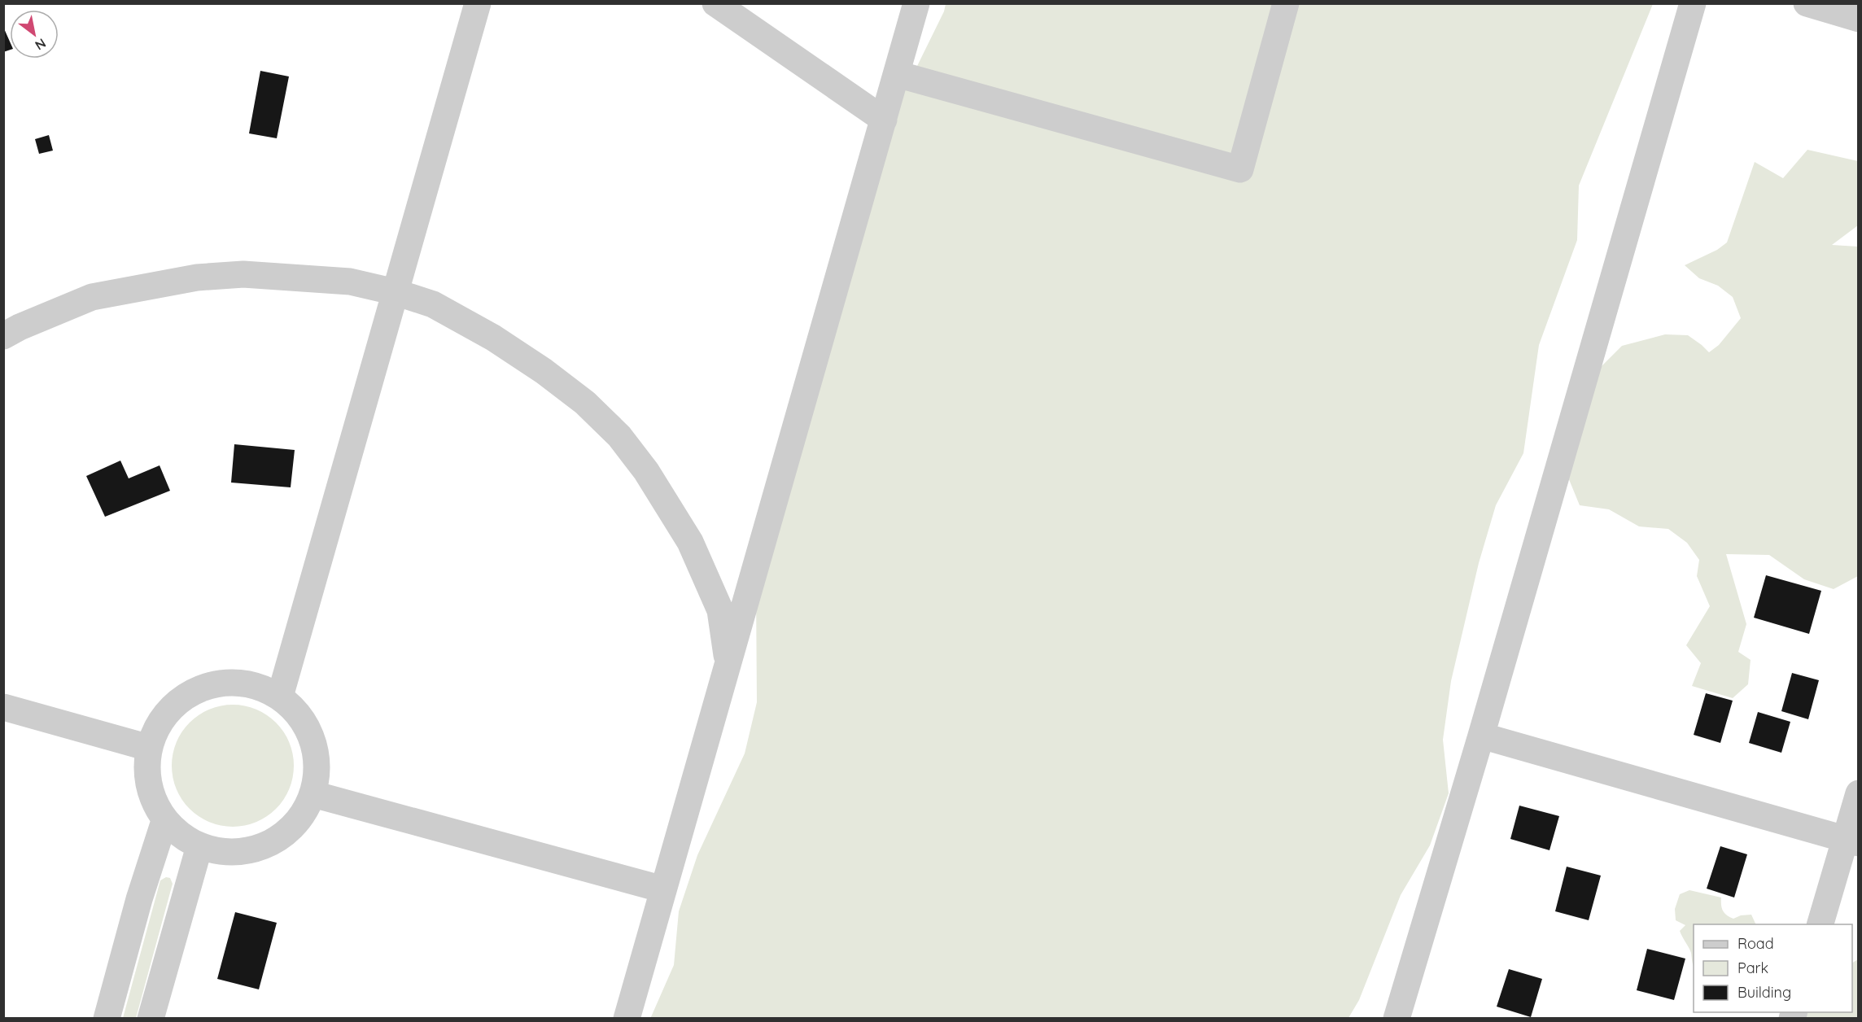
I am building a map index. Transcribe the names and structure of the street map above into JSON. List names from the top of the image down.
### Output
{
  "legend": ["Road", "Park", "Building"],
  "north": "bottom right"
}
